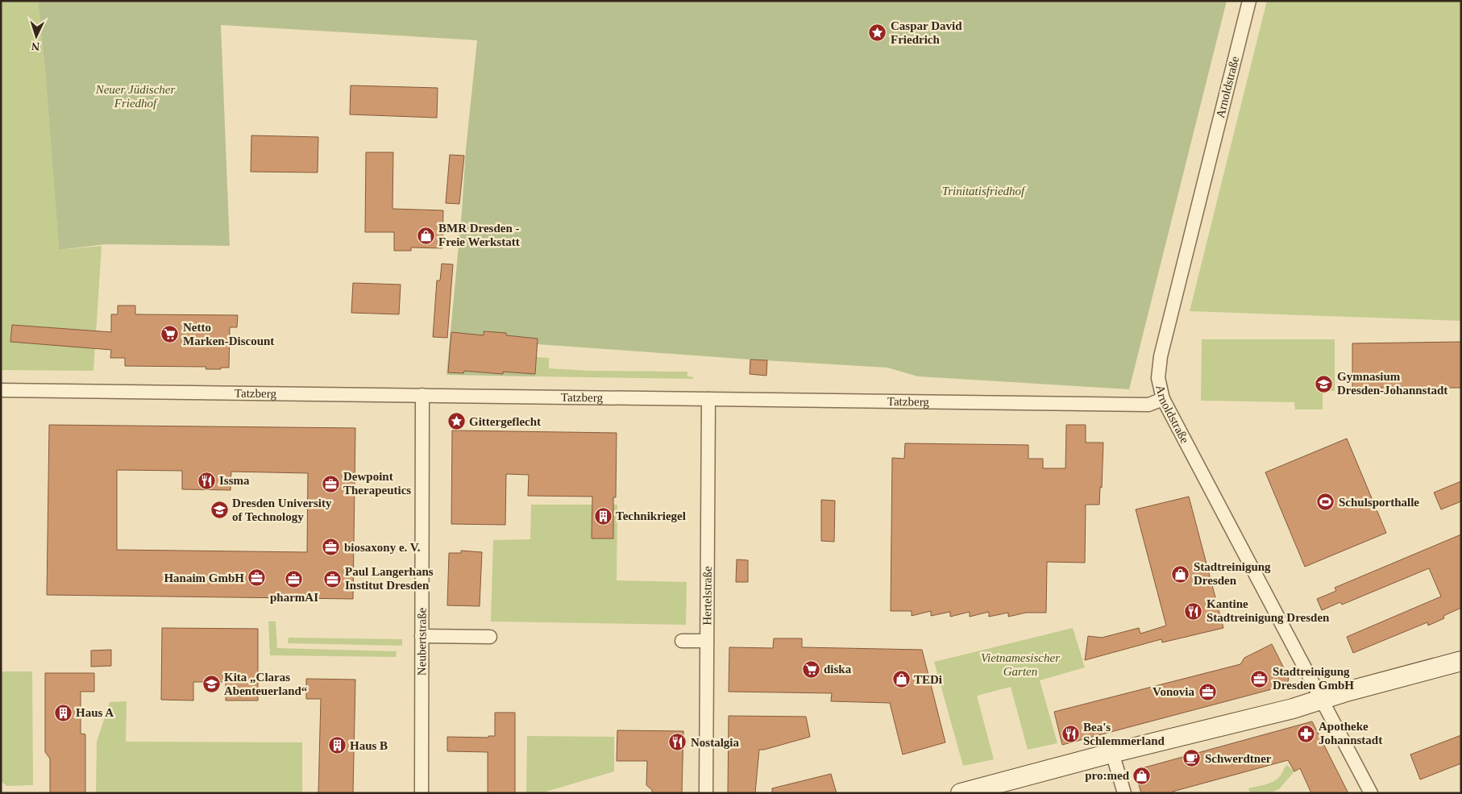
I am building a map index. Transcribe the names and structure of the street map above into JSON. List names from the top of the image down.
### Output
{
  "streets": {
    "street": [
      "Arnoldstraße",
      "Tatzberg",
      "Hertelstraße",
      "Neubertstraße"
    ]
  },
  "crossings": [
    ["Arnoldstraße", "Tatzberg"],
    ["Tatzberg", "Hertelstraße"],
    ["Tatzberg", "Neubertstraße"]
  ],
  "parks": ["Neuer Jüdischer Friedhof", "Trinitatisfriedhof", "Vietnamesischer Garten"],
  "places": {
    "place": ["Caspar David Friedrich", "Gittergeflecht"],
    "shop": [
      "BMR Dresden - Freie Werkstatt",
      "Stadtreinigung Dresden",
      "TEDi",
      "pro:med"
    ],
    "supermarket": ["Netto Marken-Discount", "diska"],
    "school or university": ["Gymnasium Dresden-Johannstadt", "Dresden University of Technology", "Kita „Claras Abenteuerland“"],
    "restaurant": [
      "Issma",
      "Kantine Stadtreinigung Dresden",
      "Bea's Schlemmerland",
      "Nostalgia"
    ],
    "office": [
      "Dewpoint Therapeutics",
      "biosaxony e. V.",
      "Hanaim GmbH",
      "pharmAI",
      "Paul Langerhans Institut Dresden",
      "Stadtreinigung Dresden GmbH",
      "Vonovia"
    ],
    "sports": ["Schulsporthalle"],
    "building": ["Technikriegel", "Haus A", "Haus B"],
    "pharmacy": ["Apotheke Johannstadt"],
    "cafe": ["Schwerdtner"]
  },
  "north": "bottom"
}
